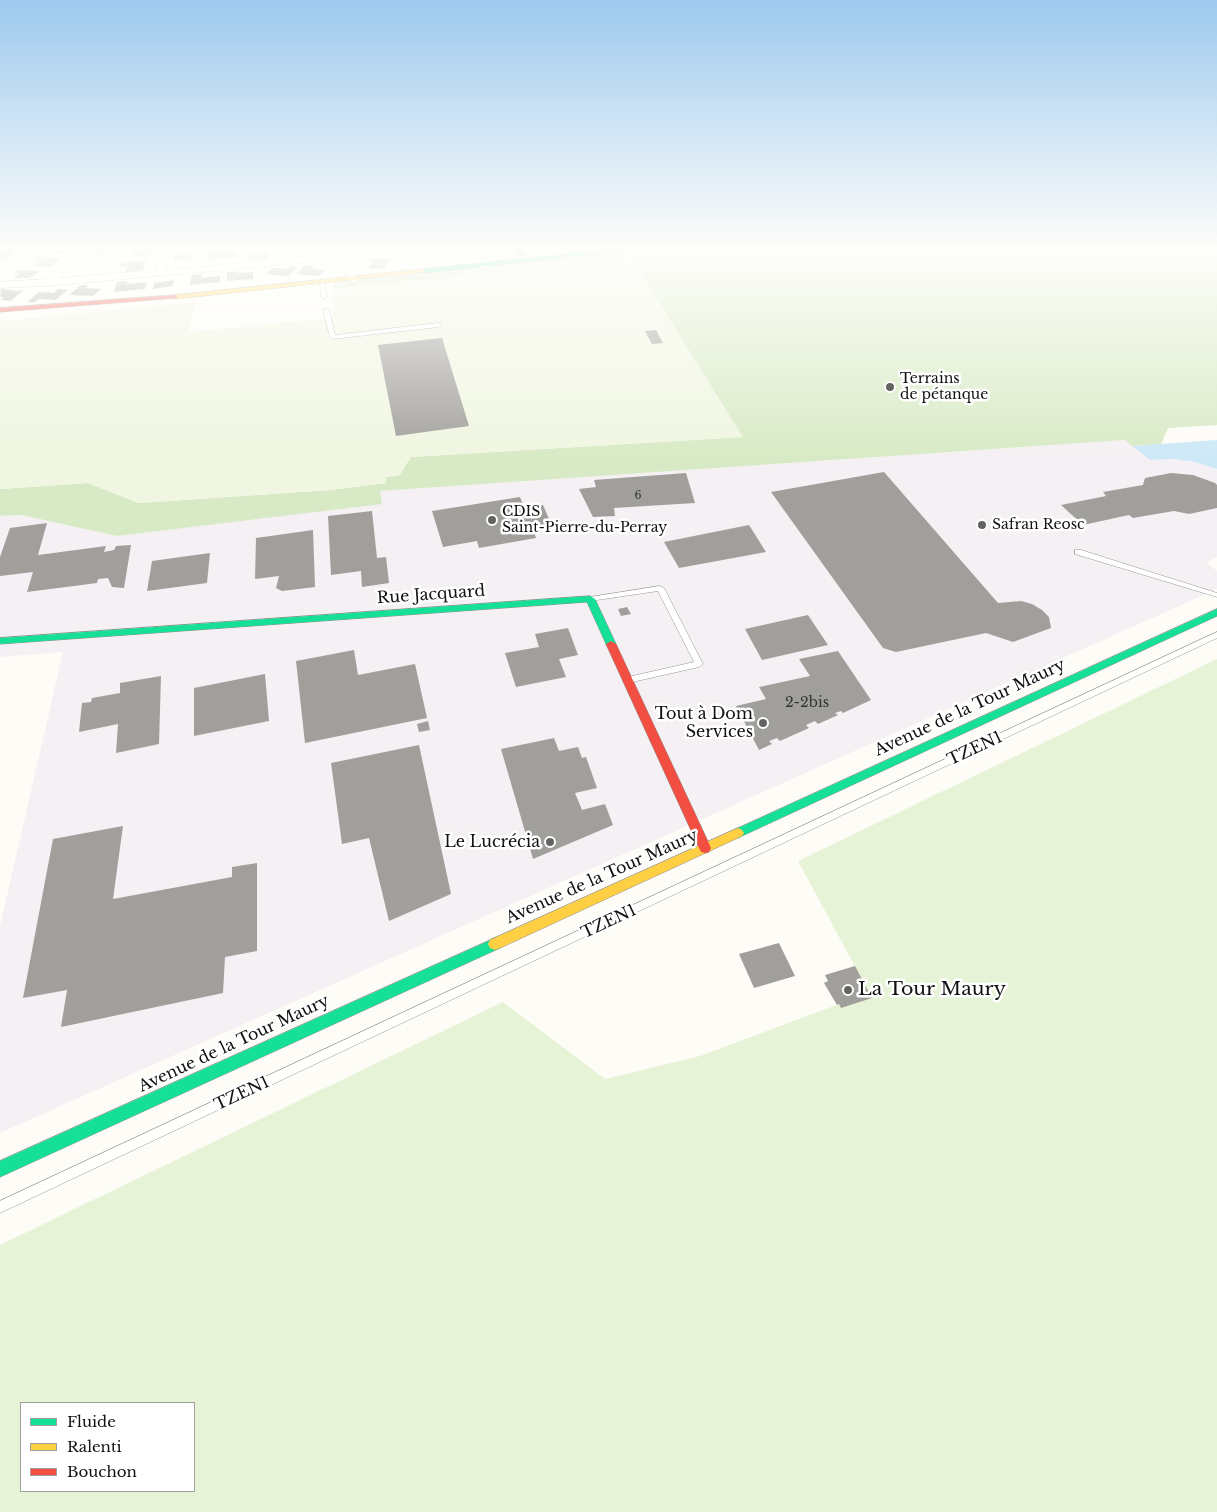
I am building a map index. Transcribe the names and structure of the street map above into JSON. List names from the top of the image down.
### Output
{
  "streets": {
    "street": ["Rue Jacquard", "Avenue de la Tour Maury"],
    "lane": ["TZEN1"]
  },
  "places": [
    "Terrains de pétanque",
    "CDIS Saint-Pierre-du-Perray",
    "Safran Reosc",
    "Tout à Dom Services",
    "Le Lucrécia",
    "La Tour Maury"
  ],
  "house_numbers": ["6", "2-2bis"],
  "legend": ["Fluide", "Ralenti", "Bouchon"]
}
